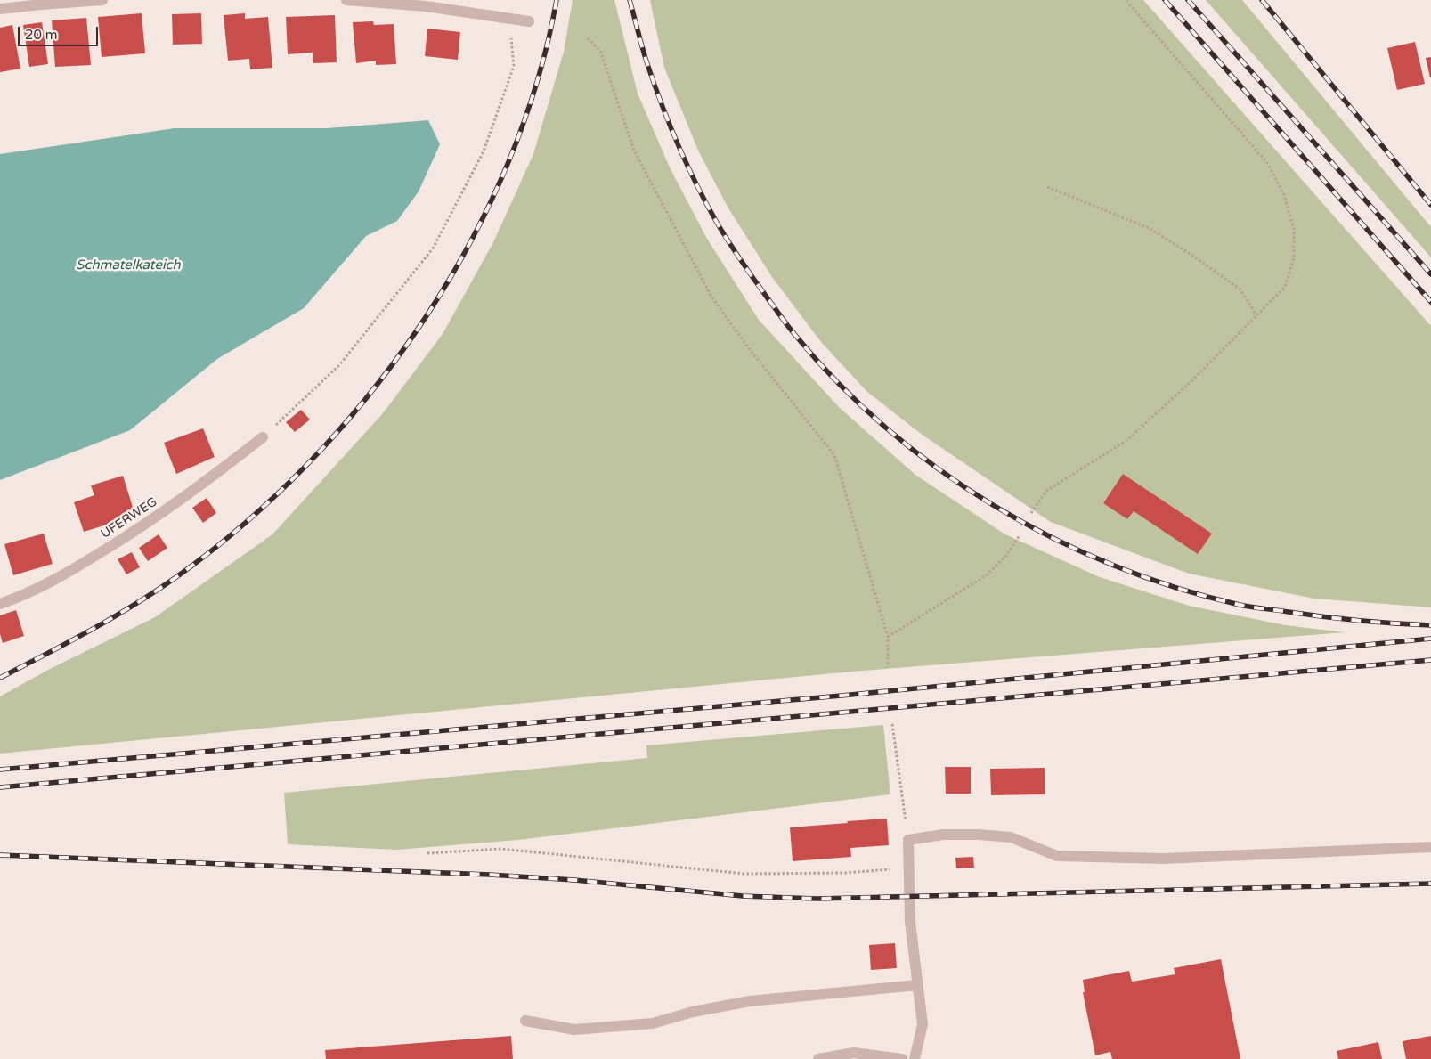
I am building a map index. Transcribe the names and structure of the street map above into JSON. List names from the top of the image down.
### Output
{
  "streets": {
    "street": ["UFERWEG"]
  },
  "water": ["Schmatelkateich"],
  "scale_bar": "20 m"
}
